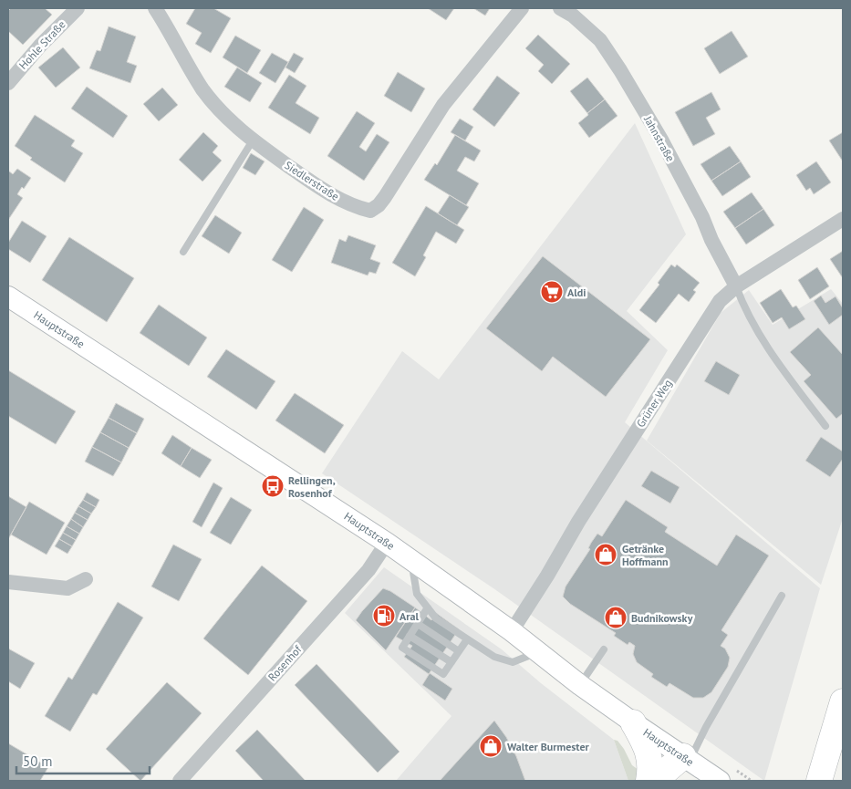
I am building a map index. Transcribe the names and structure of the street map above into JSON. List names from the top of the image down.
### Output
{
  "streets": {
    "main road": ["Hauptstraße"],
    "street": [
      "Hohle Straße",
      "Jahnstraße",
      "Siedlerstraße",
      "Grüner Weg",
      "Rosenhof"
    ]
  },
  "crossings": [
    ["Jahnstraße", "Grüner Weg"],
    ["Hauptstraße", "Grüner Weg"],
    ["Hauptstraße", "Rosenhof"]
  ],
  "places": {
    "supermarket": ["Aldi"],
    "bus stop": ["Rellingen, Rosenhof"],
    "shop": ["Getränke Hoffmann", "Budnikowsky", "Walter Burmester"],
    "fuel station": ["Aral"]
  },
  "scale_bar": "50 m"
}
